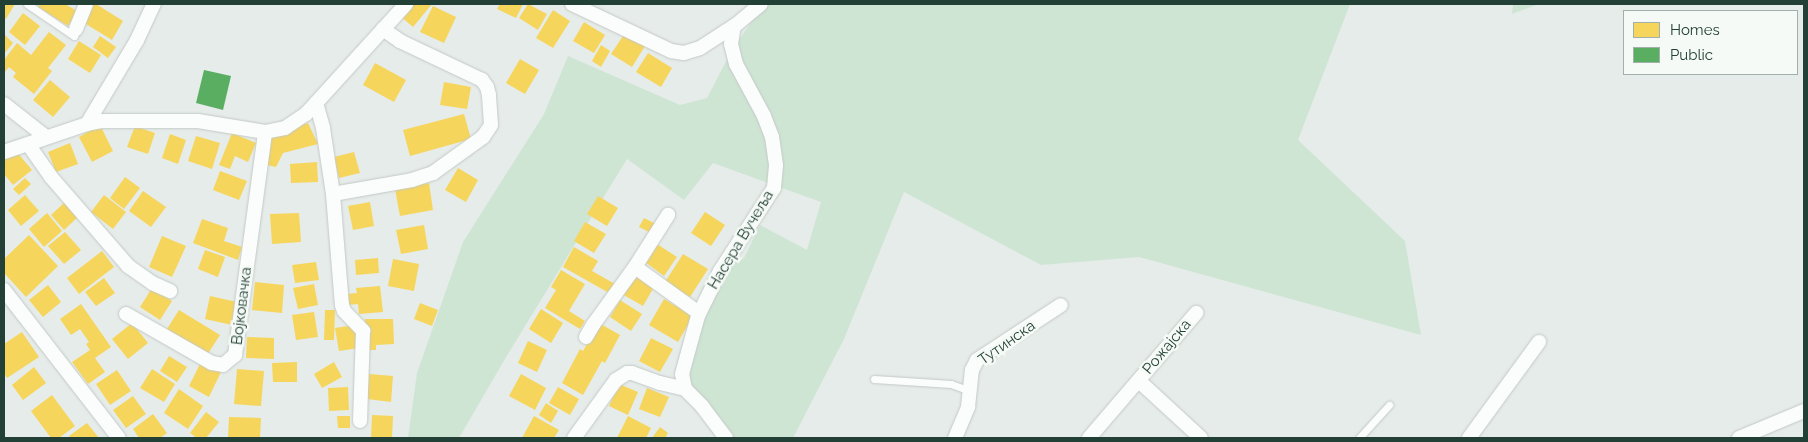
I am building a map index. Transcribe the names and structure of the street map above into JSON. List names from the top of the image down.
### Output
{
  "streets": {
    "street": [
      "Насера Вучеља",
      "Војковачка",
      "Тутинска",
      "Рожајска"
    ]
  },
  "legend": ["Homes", "Public"]
}
